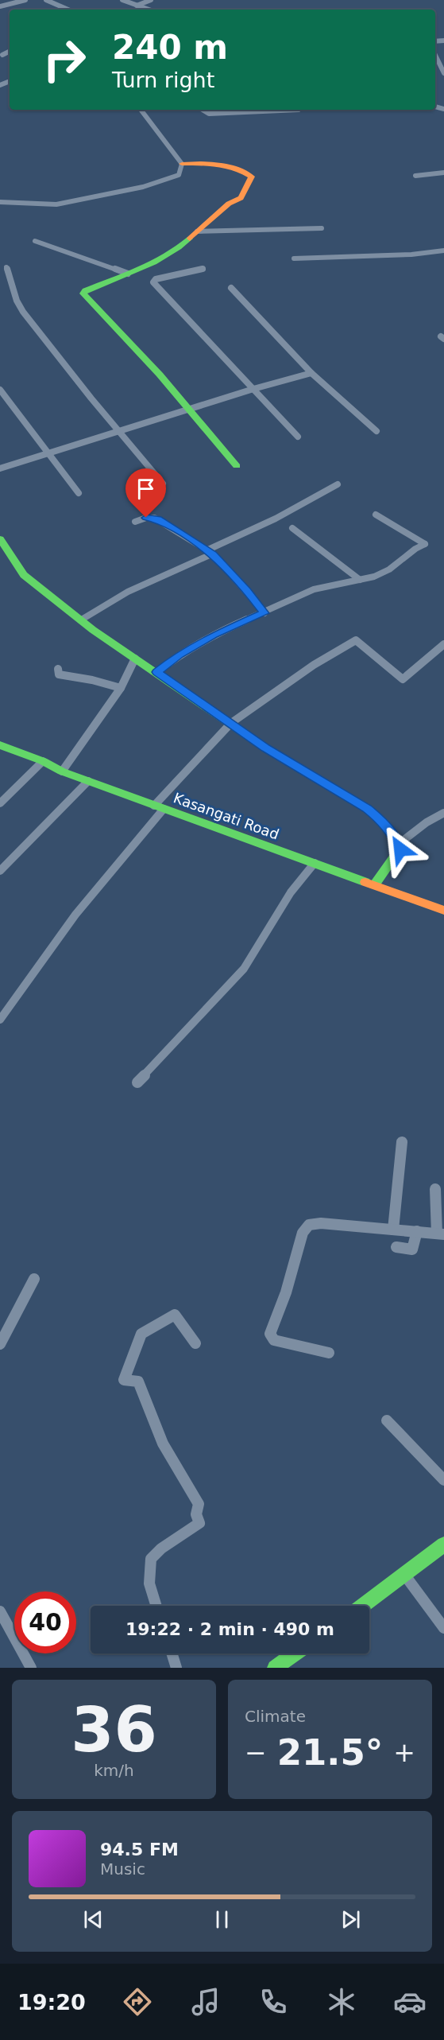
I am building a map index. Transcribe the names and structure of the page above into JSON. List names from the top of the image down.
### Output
{
  "streets": {
    "street": ["Kasangati Road"]
  },
  "page": {
    "turn": ["240 m", "Turn right"],
    "limit": "40",
    "trip": "19:22 · 2 min · 490 m",
    "tile": [
      ["36", "km/h"],
      "Climate"
    ],
    "heat": ["−", "21.5°", "+"],
    "song": ["94.5 FM", "Music"],
    "tabs": "19:20"
  }
}
